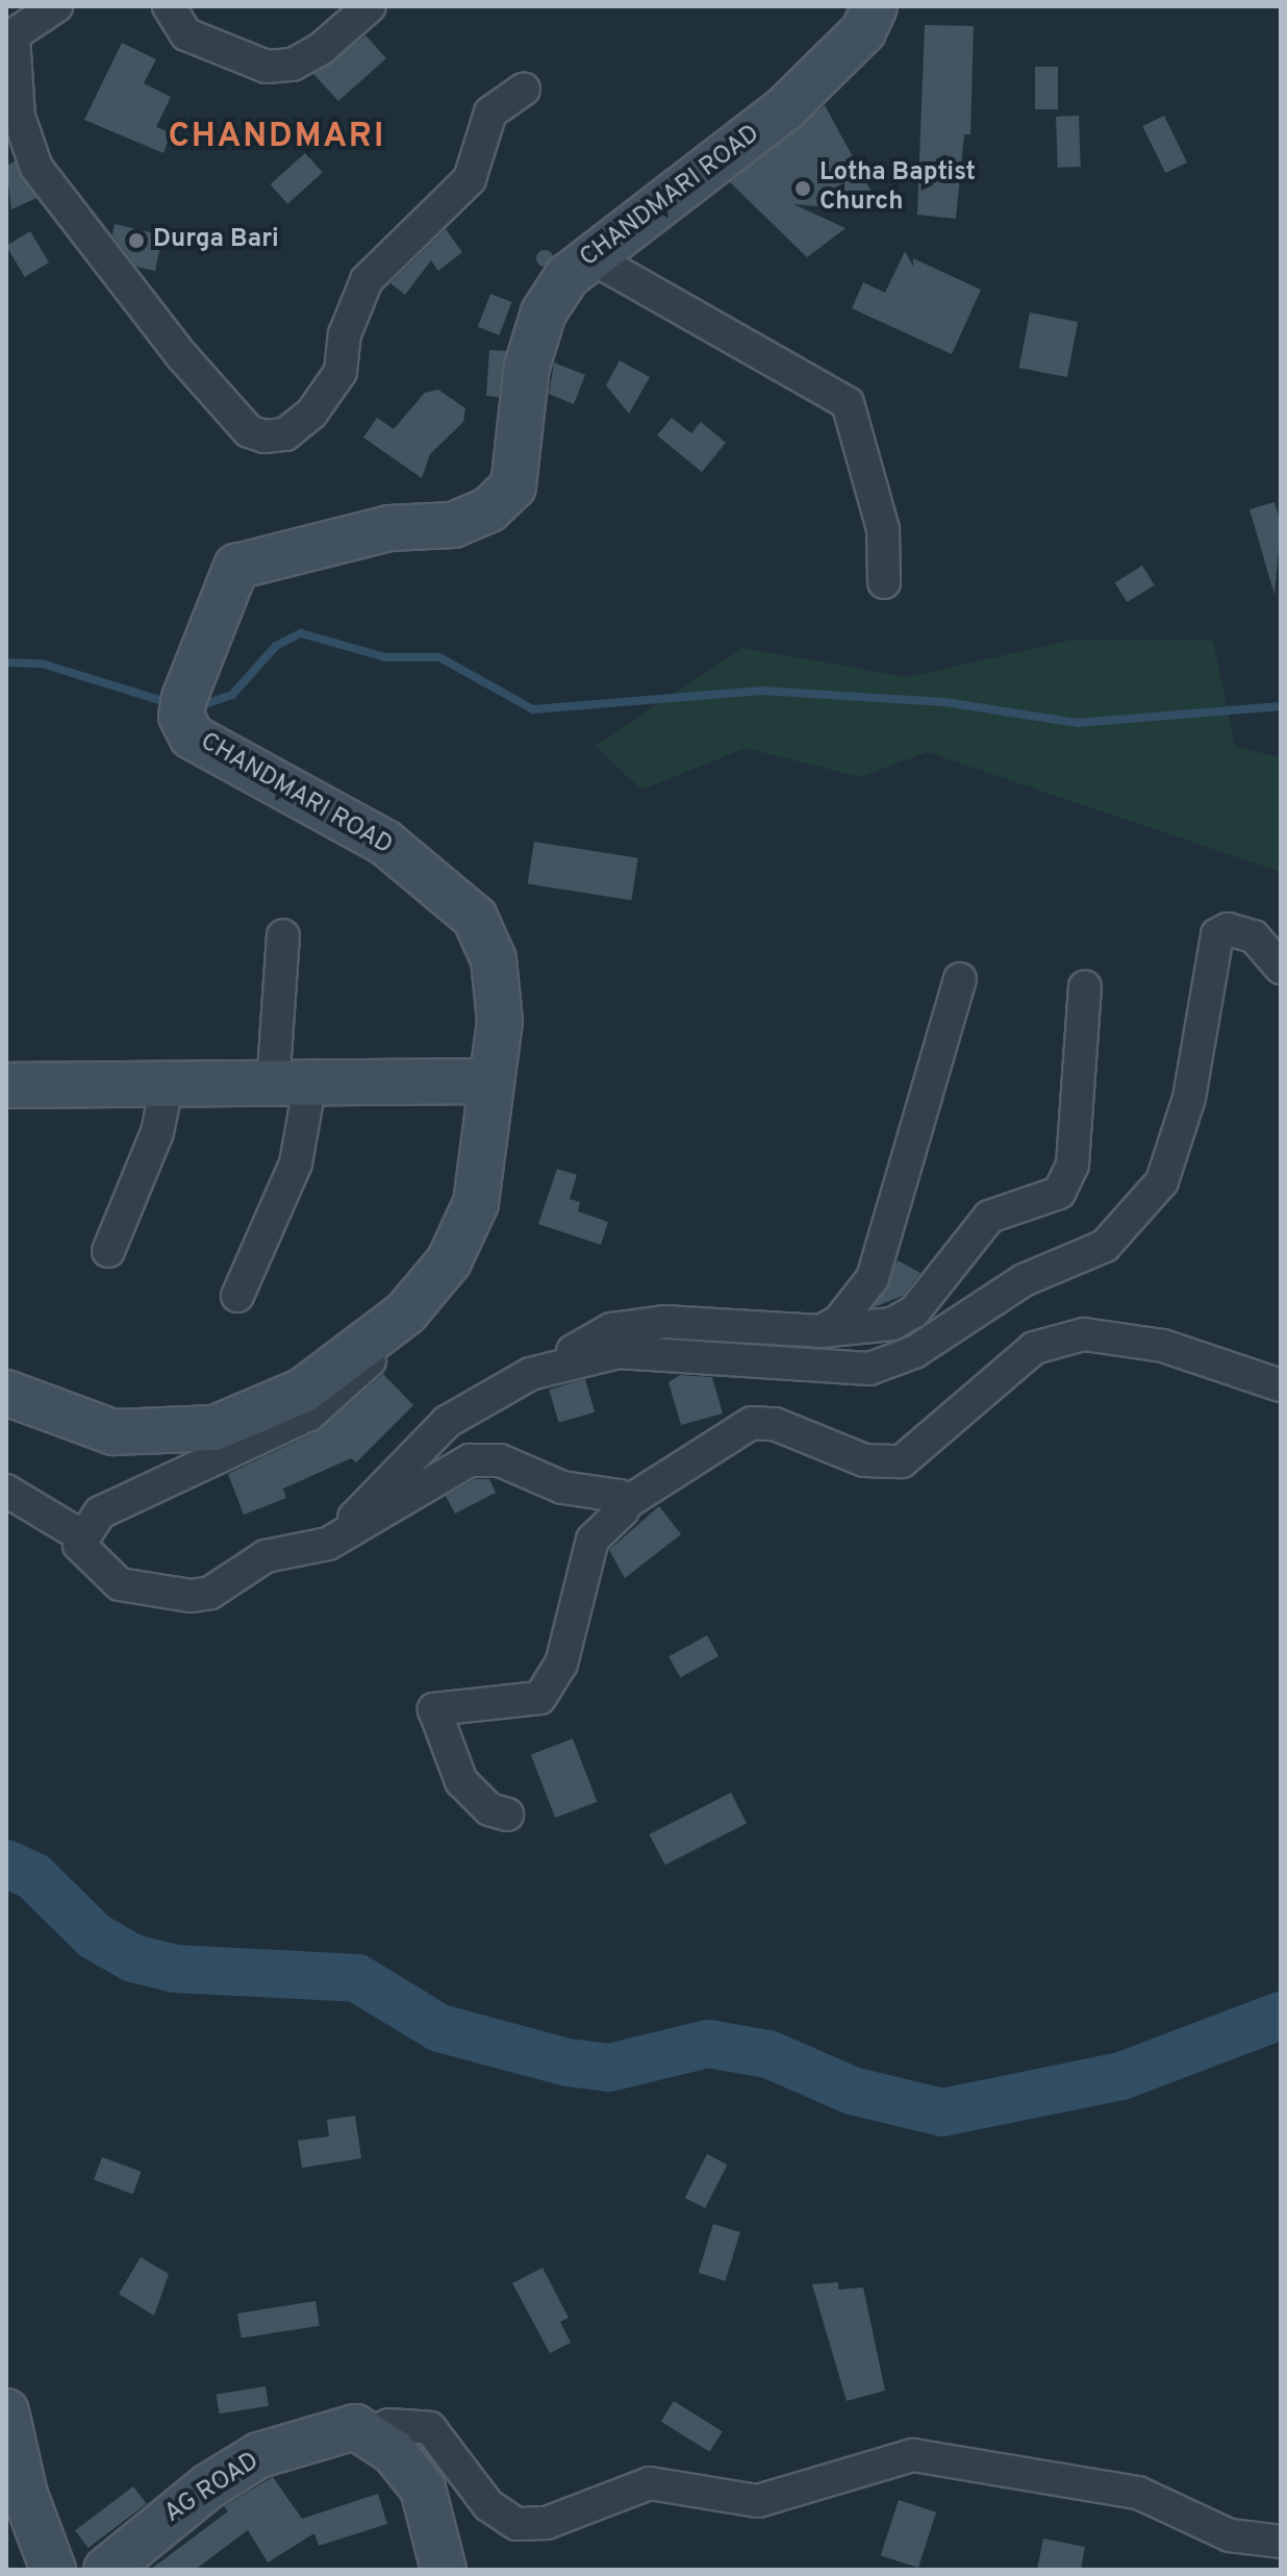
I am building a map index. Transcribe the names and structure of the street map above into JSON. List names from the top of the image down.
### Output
{
  "streets": {
    "main road": ["CHANDMARI ROAD", "AG ROAD"]
  },
  "districts": ["CHANDMARI"],
  "places": ["Lotha Baptist Church", "Durga Bari"]
}
